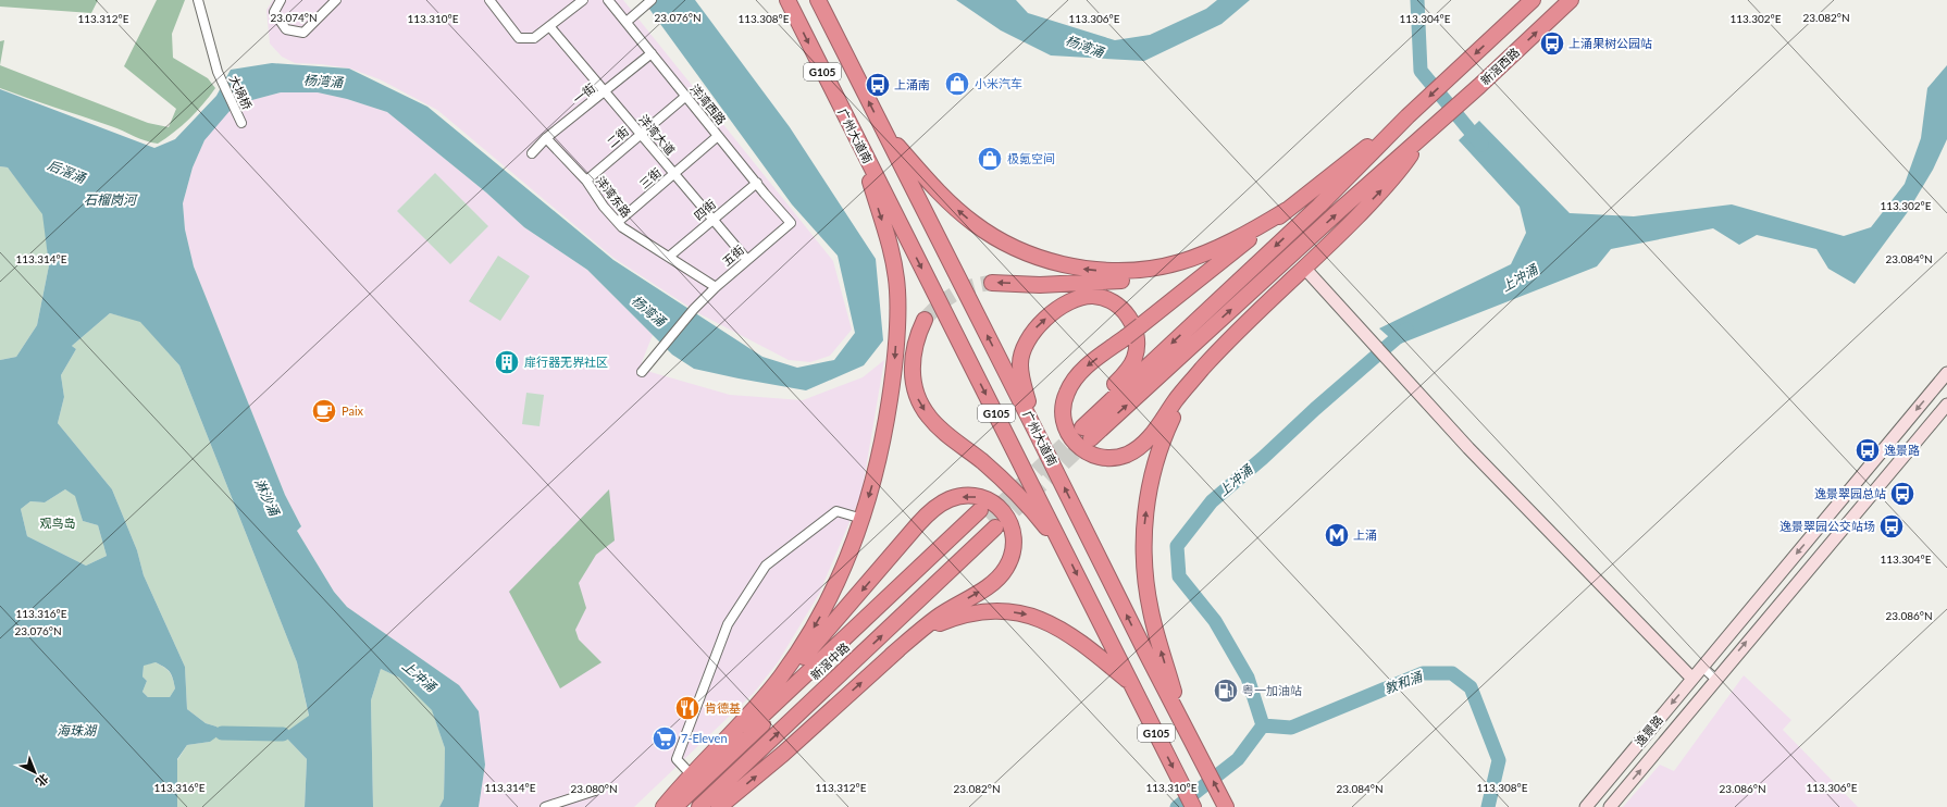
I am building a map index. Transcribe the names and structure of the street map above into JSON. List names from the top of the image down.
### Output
{
  "streets": {
    "highway": [
      "新滘西路",
      "G105",
      "广州大道南",
      "新滘中路"
    ],
    "main road": ["逸景路"],
    "street": [
      "大埚桥",
      "一街",
      "洋湾西路",
      "洋湾大道",
      "二街",
      "三街",
      "洋湾东路",
      "四街",
      "五街"
    ]
  },
  "crossings": [
    ["一街", "洋湾西路"],
    ["一街", "洋湾大道"],
    ["一街", "洋湾东路"],
    ["洋湾西路", "二街"],
    ["洋湾西路", "三街"],
    ["洋湾西路", "四街"],
    ["洋湾西路", "五街"],
    ["洋湾大道", "二街"],
    ["洋湾大道", "三街"],
    ["洋湾大道", "四街"],
    ["洋湾大道", "五街"],
    ["二街", "洋湾东路"],
    ["三街", "洋湾东路"],
    ["洋湾东路", "四街"],
    ["洋湾东路", "五街"]
  ],
  "water": [
    "杨湾涌",
    "后滘涌",
    "石榴岗河",
    "上冲涌",
    "淋沙涌",
    "敦和涌",
    "海珠湖"
  ],
  "parks": ["观鸟岛"],
  "places": {
    "bus stop": [
      "上涌果树公园站",
      "上涌南",
      "逸景路",
      "逸景翠园总站",
      "逸景翠园公交站场"
    ],
    "shop": ["小米汽车", "极氪空间"],
    "building": ["扉行器无界社区"],
    "cafe": ["Paix"],
    "metro station": ["上涌"],
    "fuel station": ["粤一加油站"],
    "restaurant": ["肯德基"],
    "supermarket": ["7-Eleven"]
  },
  "north": "bottom right",
  "coordinates": [
    "23.074°N",
    "23.076°N",
    "23.082°N",
    "113.312°E",
    "113.310°E",
    "113.308°E",
    "113.306°E",
    "113.304°E",
    "113.302°E",
    "23.084°N",
    "113.314°E",
    "113.316°E",
    "23.086°N",
    "23.080°N"
  ]
}
